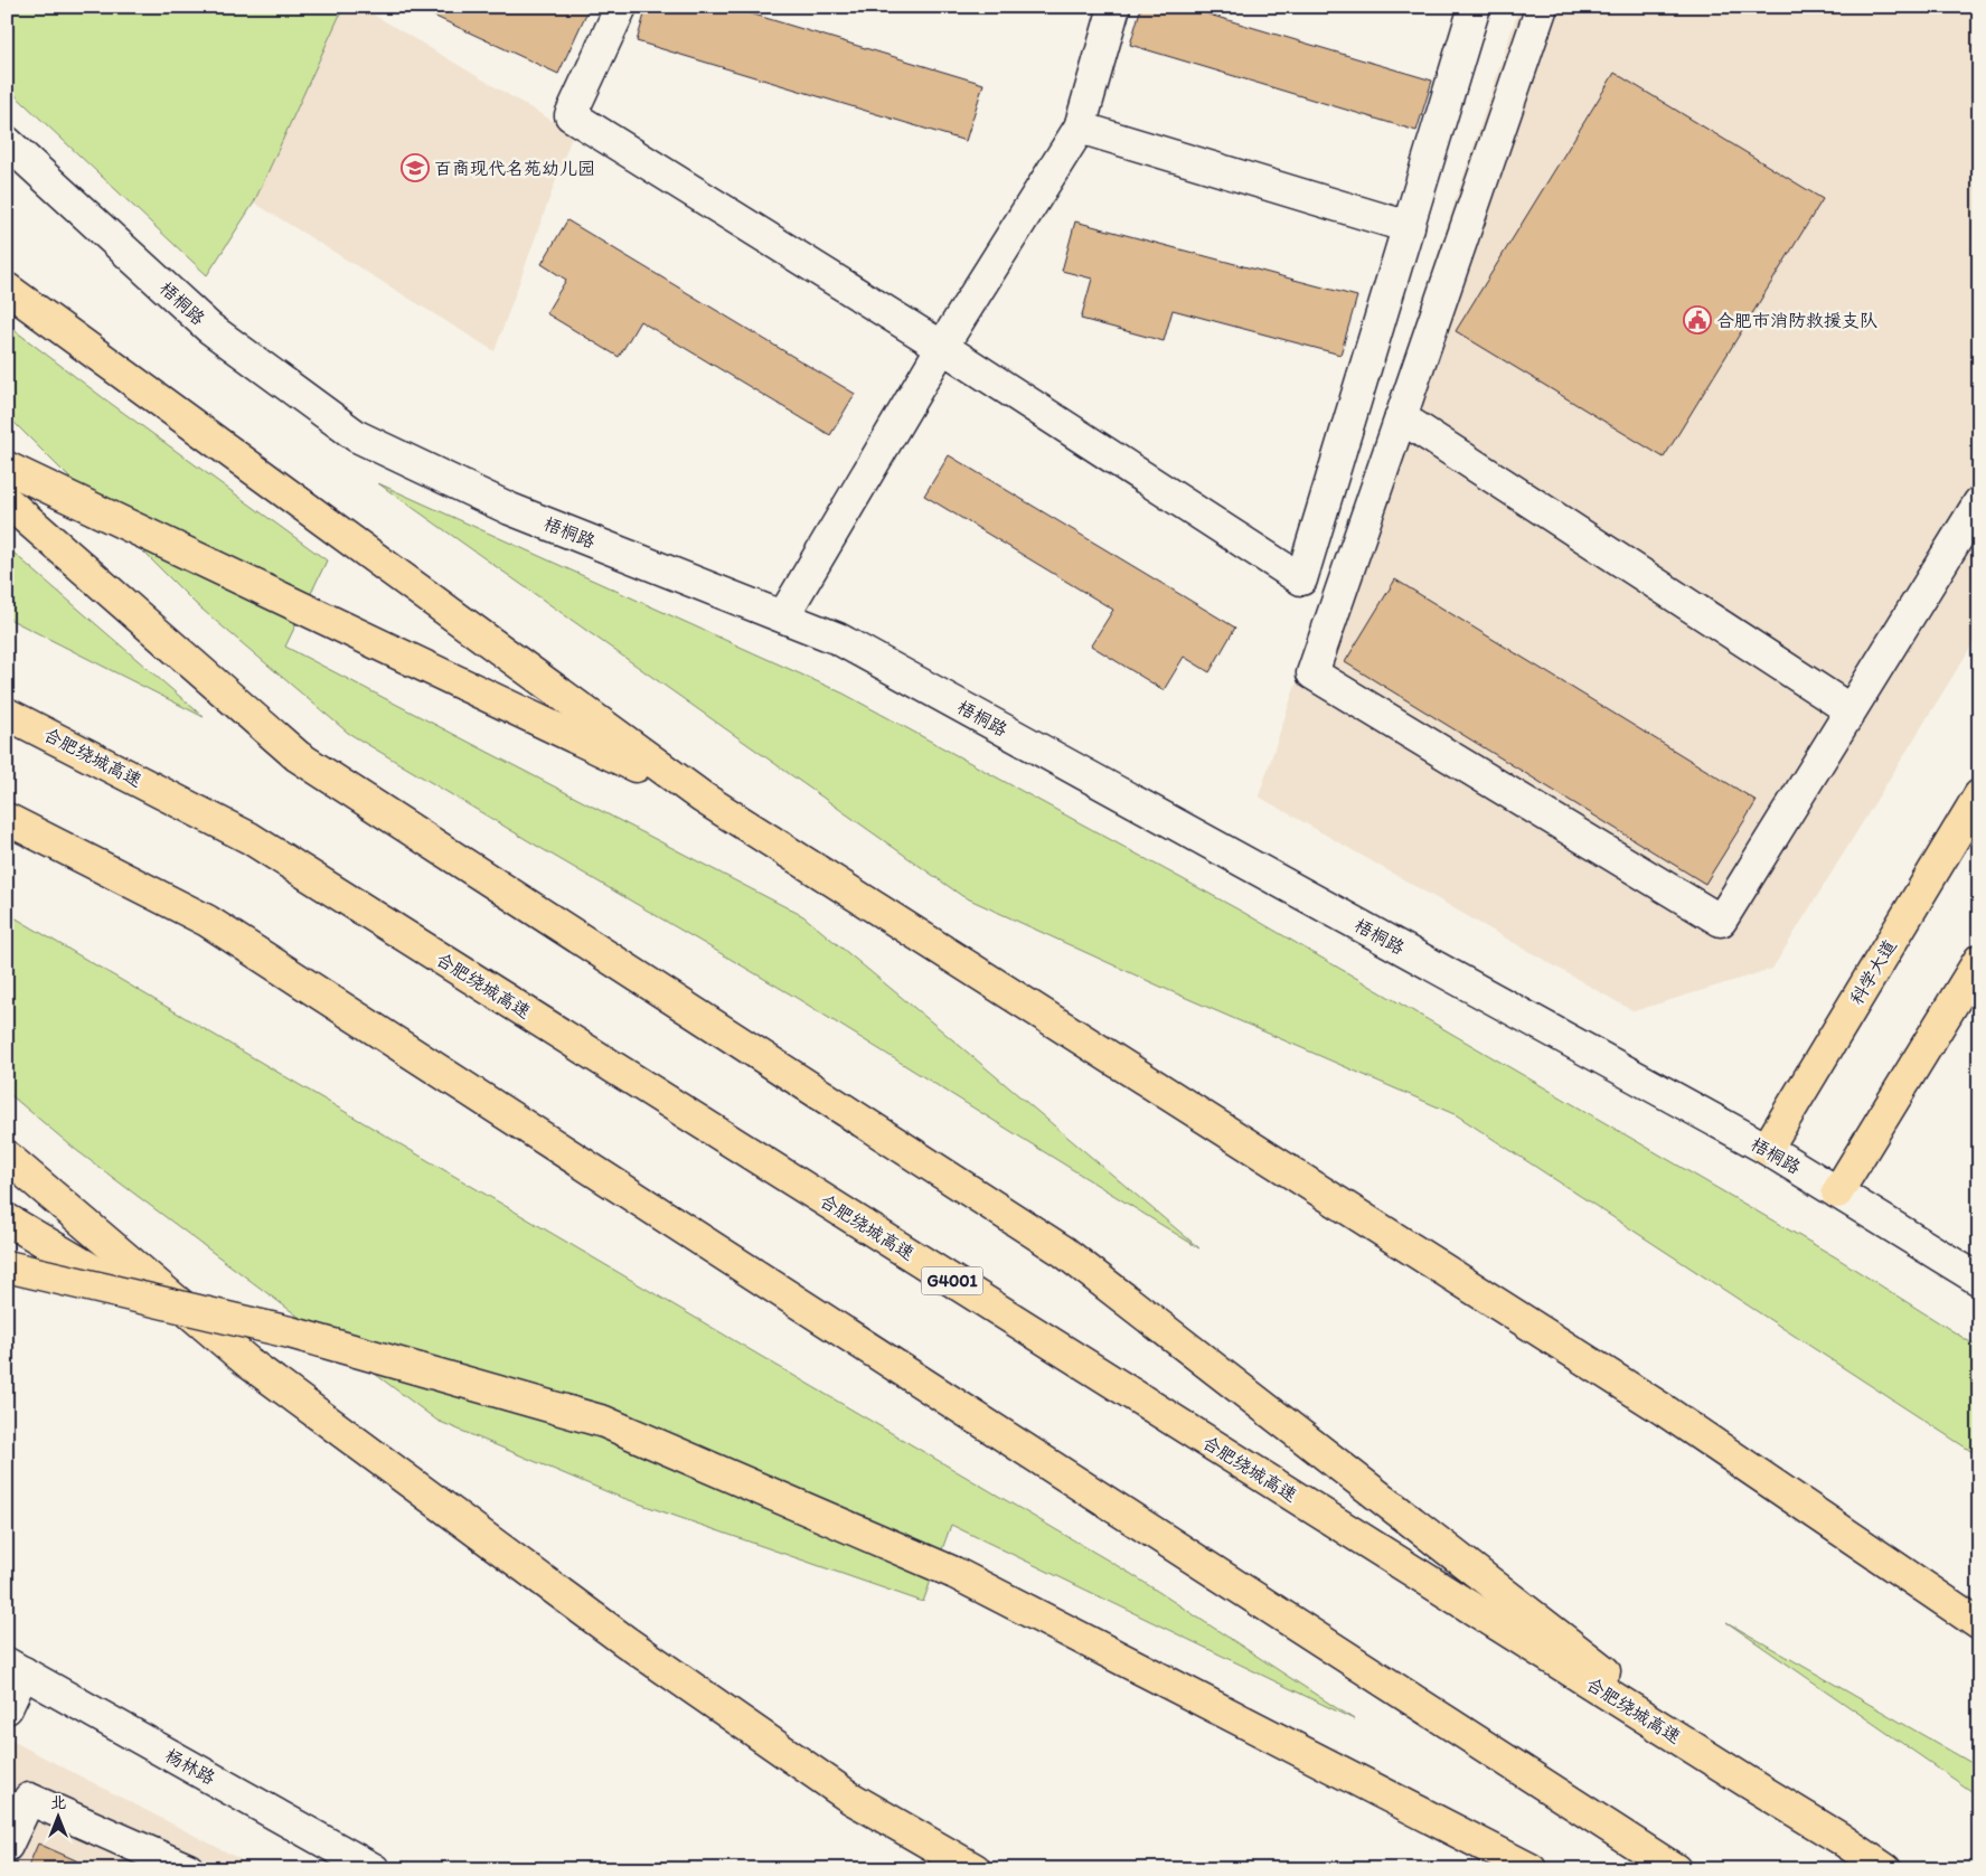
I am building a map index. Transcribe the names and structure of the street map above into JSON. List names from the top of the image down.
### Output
{
  "streets": {
    "main road": ["合肥绕城高速", "科学大道", "G4001"],
    "street": ["梧桐路", "杨林路"]
  },
  "crossings": [
    ["梧桐路", "科学大道"]
  ],
  "places": {
    "school or university": ["百商现代名苑幼儿园"],
    "public building": ["合肥市消防救援支队"]
  },
  "north": "top"
}
